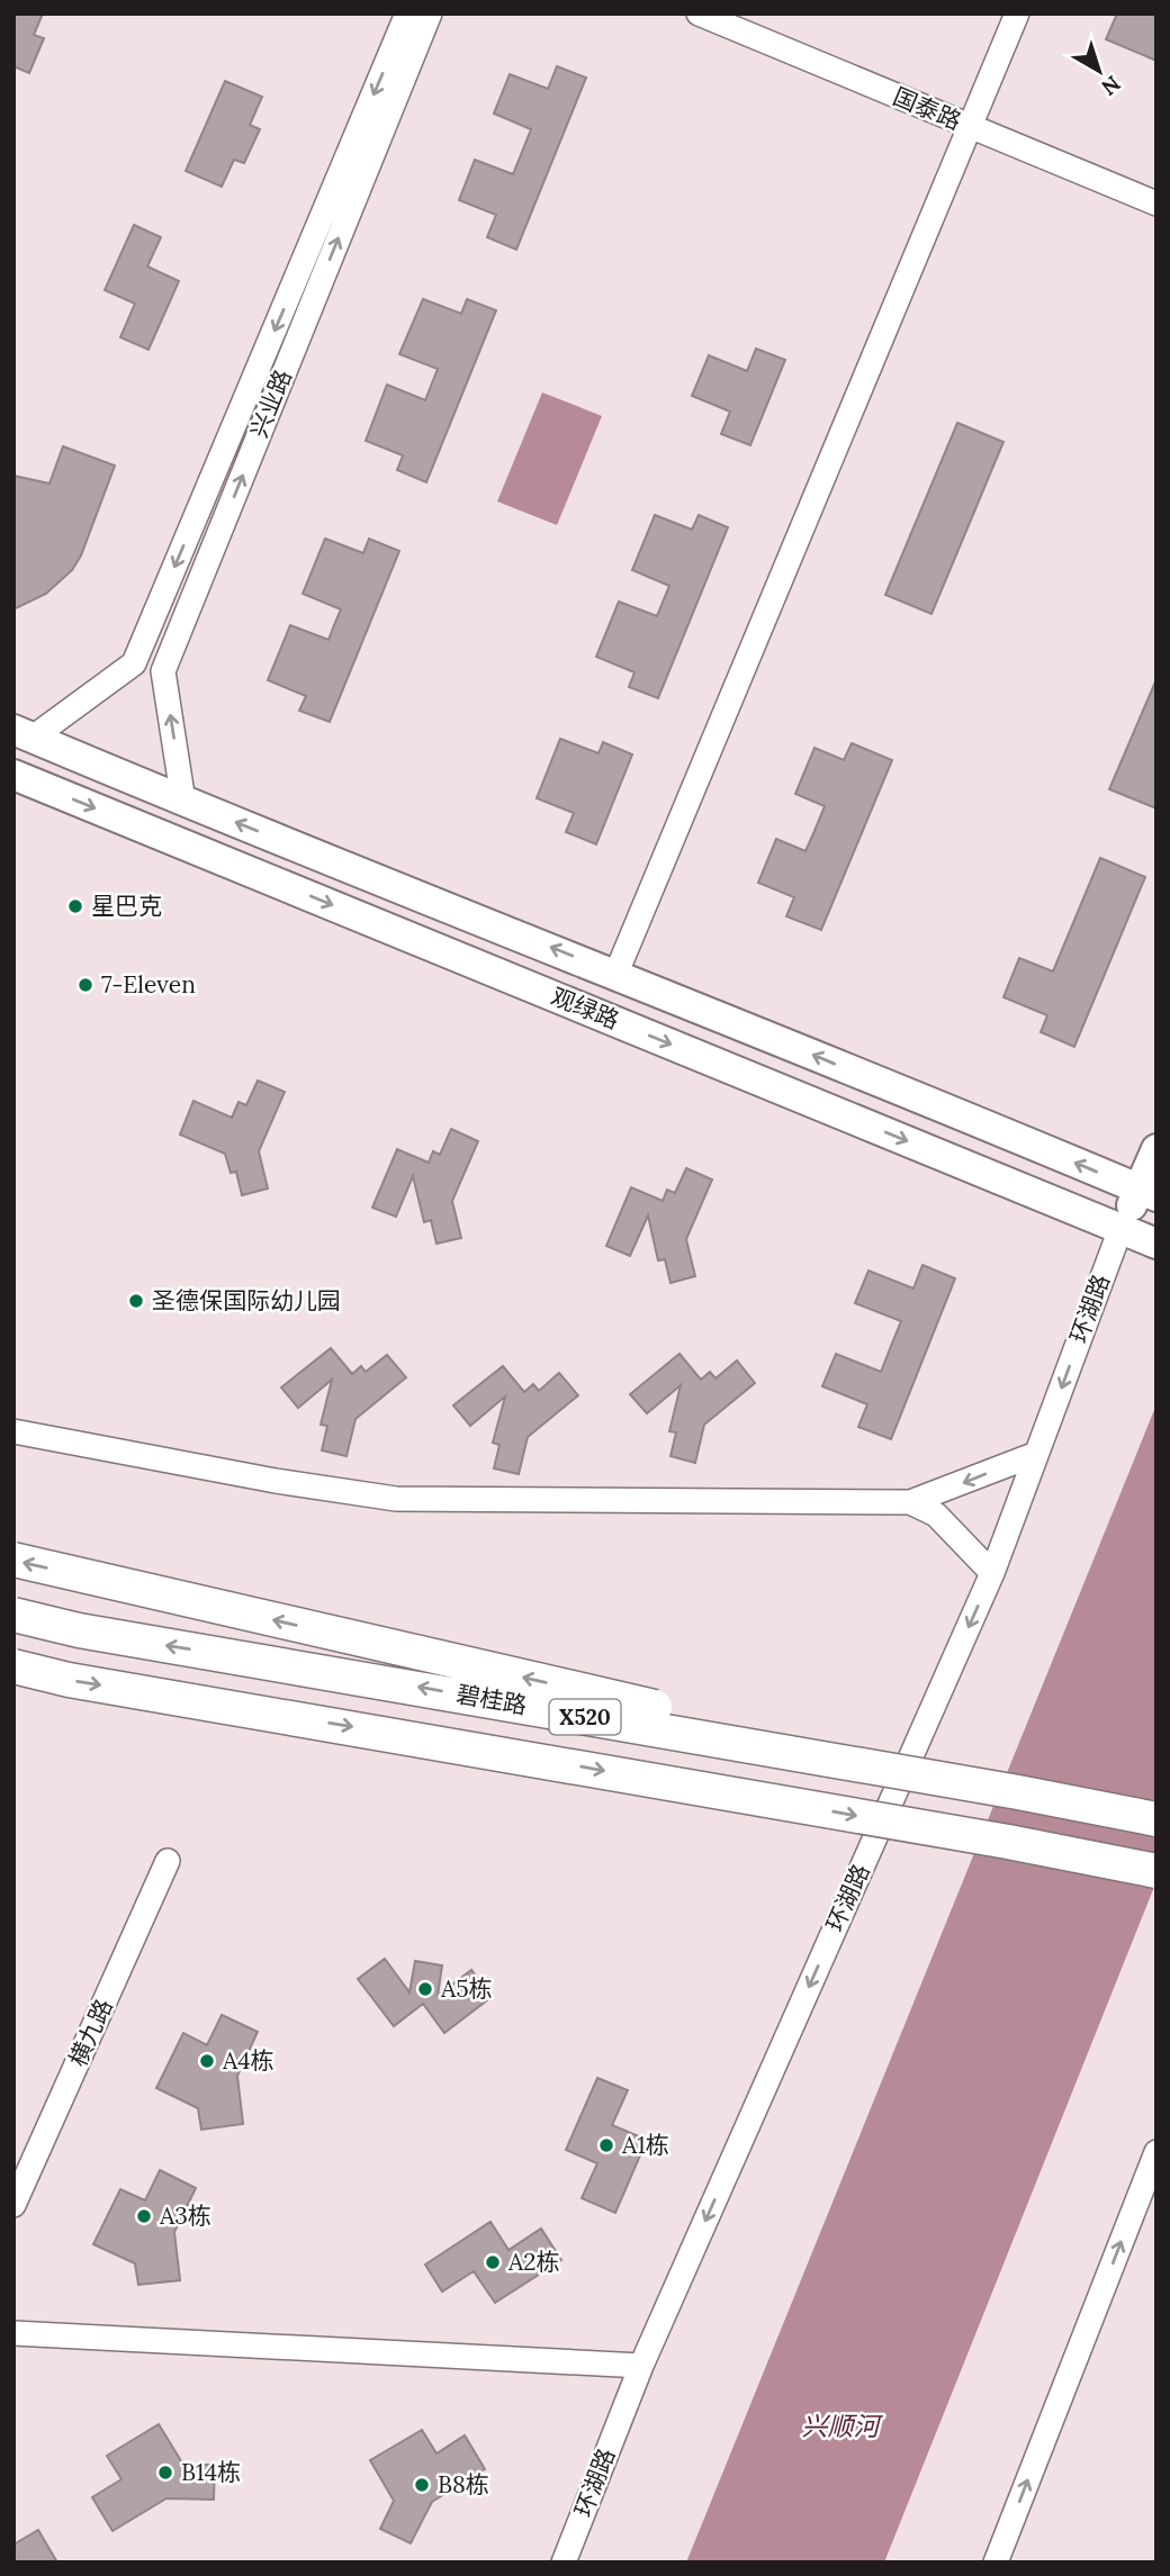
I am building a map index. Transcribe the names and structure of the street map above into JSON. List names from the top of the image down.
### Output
{
  "streets": {
    "highway": ["碧桂路", "X520"],
    "main road": ["观绿路"],
    "street": [
      "国泰路",
      "兴业路",
      "环湖路",
      "横九路"
    ]
  },
  "crossings": [
    ["兴业路", "观绿路"],
    ["观绿路", "环湖路"]
  ],
  "one_way": ["环湖路"],
  "water": ["兴顺河"],
  "places": [
    "星巴克",
    "7-Eleven",
    "圣德保国际幼儿园",
    "A5栋",
    "A4栋",
    "A1栋",
    "A3栋",
    "A2栋",
    "B14栋",
    "B8栋"
  ],
  "north": "bottom right"
}
